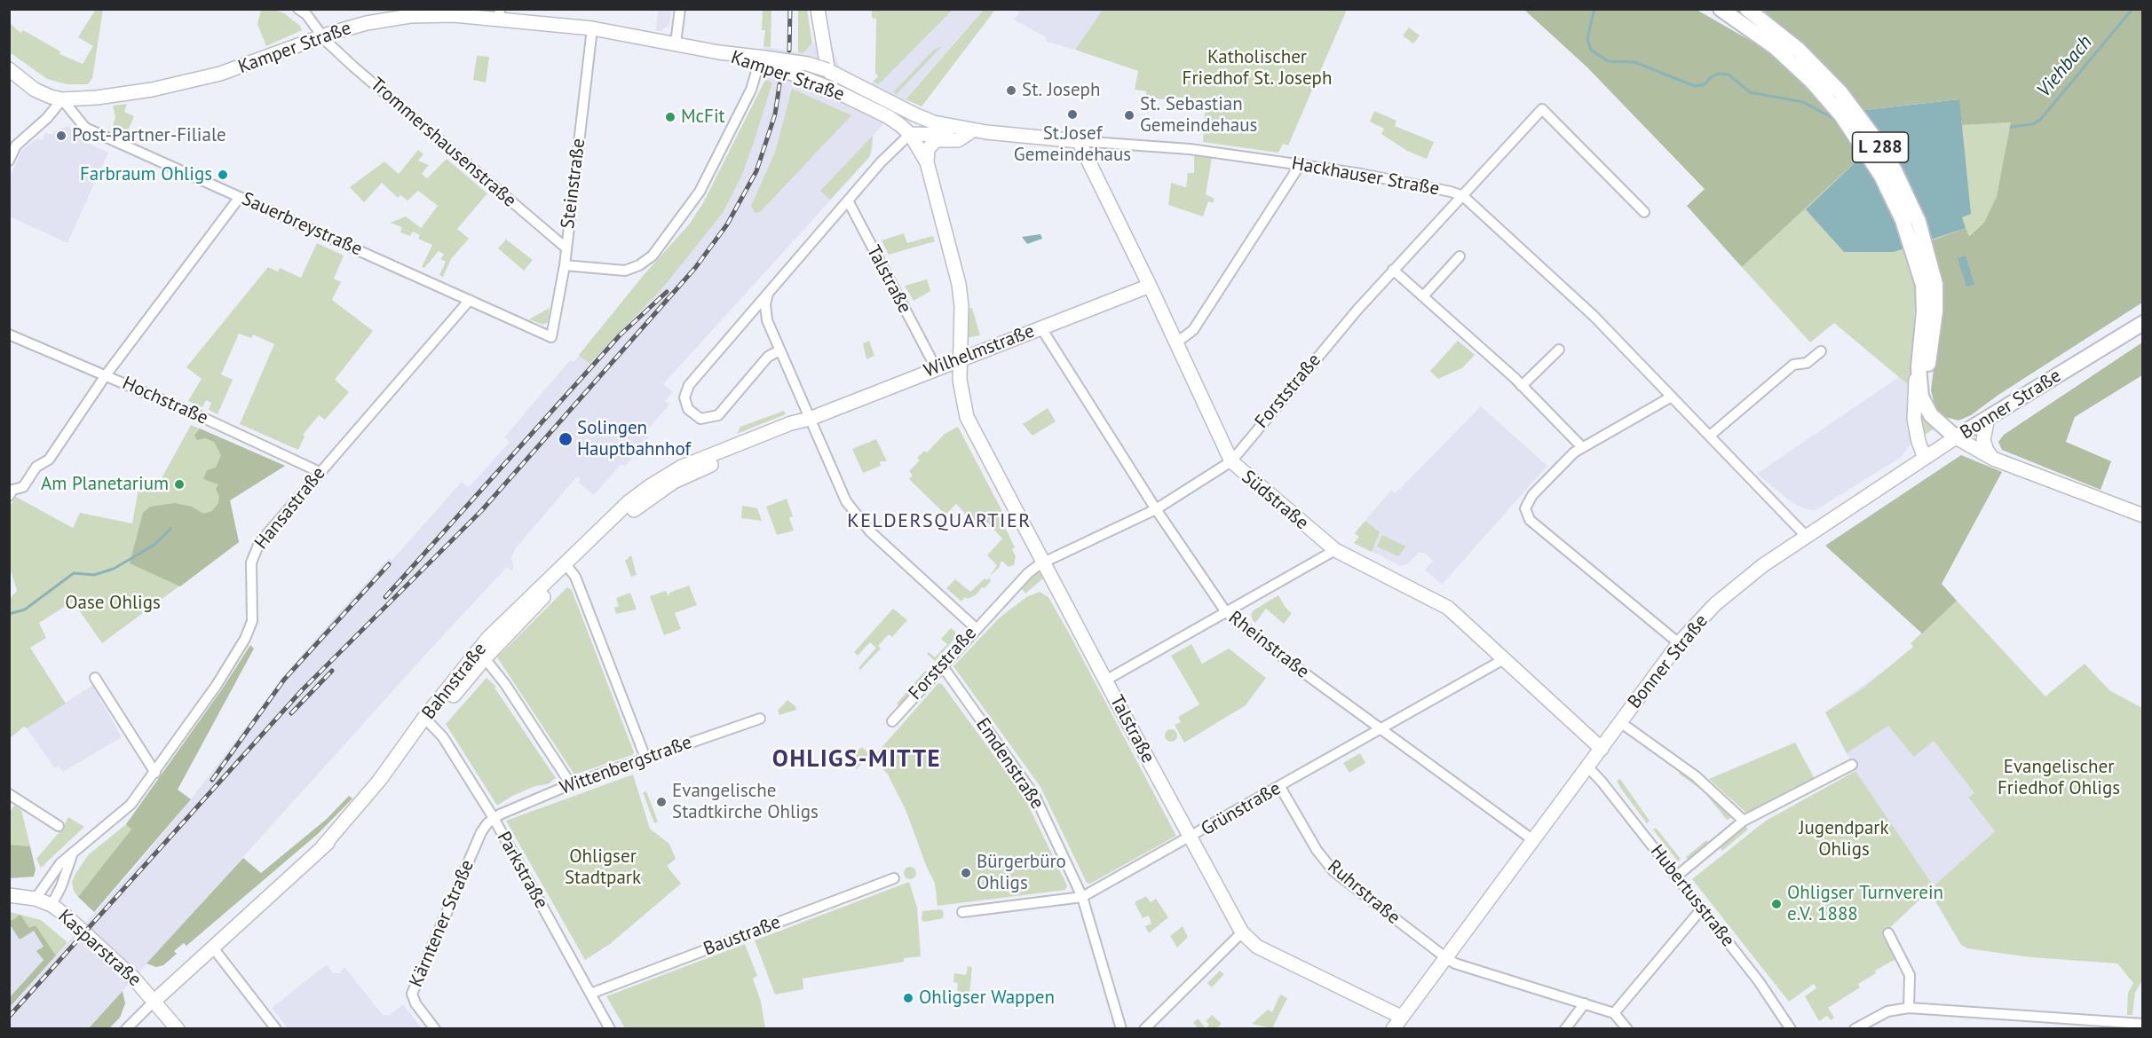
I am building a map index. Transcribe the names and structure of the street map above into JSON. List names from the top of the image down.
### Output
{
  "streets": {
    "main road": [
      "Kamper Straße",
      "L 288",
      "Hackhauser Straße",
      "Talstraße",
      "Wilhelmstraße",
      "Bonner Straße",
      "Südstraße",
      "Bahnstraße",
      "Kasparstraße"
    ],
    "street": [
      "Trommershausenstraße",
      "Steinstraße",
      "Sauerbreystraße",
      "Forststraße",
      "Hochstraße",
      "Hansastraße",
      "Rheinstraße",
      "Emdenstraße",
      "Wittenbergstraße",
      "Grünstraße",
      "Parkstraße",
      "Ruhrstraße",
      "Hubertusstraße",
      "Kärntener Straße",
      "Baustraße"
    ]
  },
  "crossings": [
    ["Kamper Straße", "Trommershausenstraße"],
    ["Kamper Straße", "Hackhauser Straße"],
    ["Kamper Straße", "Steinstraße"],
    ["Kamper Straße", "Sauerbreystraße"],
    ["Kamper Straße", "Talstraße"],
    ["Trommershausenstraße", "Steinstraße"],
    ["L 288", "Bonner Straße"],
    ["Hackhauser Straße", "Forststraße"],
    ["Hackhauser Straße", "Bonner Straße"],
    ["Hackhauser Straße", "Südstraße"],
    ["Steinstraße", "Sauerbreystraße"],
    ["Sauerbreystraße", "Hansastraße"],
    ["Talstraße", "Wilhelmstraße"],
    ["Talstraße", "Forststraße"],
    ["Talstraße", "Bonner Straße"],
    ["Talstraße", "Grünstraße"],
    ["Wilhelmstraße", "Südstraße"],
    ["Wilhelmstraße", "Rheinstraße"],
    ["Wilhelmstraße", "Bahnstraße"],
    ["Forststraße", "Südstraße"],
    ["Forststraße", "Rheinstraße"],
    ["Forststraße", "Emdenstraße"],
    ["Hochstraße", "Hansastraße"],
    ["Bonner Straße", "Südstraße"],
    ["Bonner Straße", "Rheinstraße"],
    ["Bonner Straße", "Ruhrstraße"],
    ["Bonner Straße", "Hubertusstraße"],
    ["Südstraße", "Grünstraße"],
    ["Hansastraße", "Kasparstraße"],
    ["Rheinstraße", "Grünstraße"],
    ["Bahnstraße", "Parkstraße"],
    ["Bahnstraße", "Kasparstraße"],
    ["Emdenstraße", "Grünstraße"],
    ["Wittenbergstraße", "Parkstraße"],
    ["Wittenbergstraße", "Kärntener Straße"],
    ["Grünstraße", "Ruhrstraße"],
    ["Parkstraße", "Kärntener Straße"],
    ["Parkstraße", "Baustraße"]
  ],
  "districts": ["KELDERSQUARTIER", "OHLIGS-MITTE"],
  "water": ["Viehbach"],
  "parks": [
    "Katholischer Friedhof St. Joseph",
    "Oase Ohligs",
    "Evangelischer Friedhof Ohligs",
    "Jugendpark Ohligs",
    "Ohligser Stadtpark"
  ],
  "places": [
    "St. Joseph",
    "St.Josef Gemeindehaus",
    "St. Sebastian Gemeindehaus",
    "McFit",
    "Post-Partner-Filiale",
    "Farbraum Ohligs",
    "Solingen Hauptbahnhof",
    "Am Planetarium",
    "Evangelische Stadtkirche Ohligs",
    "Bürgerbüro Ohligs",
    "Ohligser Turnverein e.V. 1888",
    "Ohligser Wappen"
  ]
}
